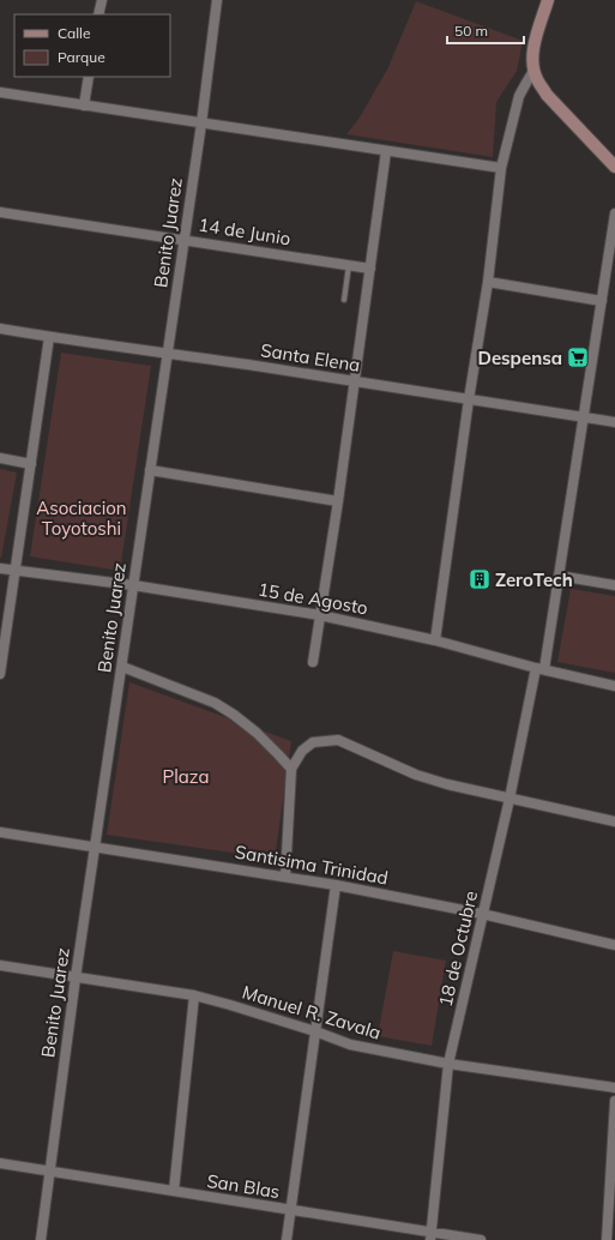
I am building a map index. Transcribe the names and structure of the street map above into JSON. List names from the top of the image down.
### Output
{
  "streets": {
    "street": [
      "14 de Junio",
      "Benito Juarez",
      "Santa Elena",
      "15 de Agosto",
      "Santisima Trinidad",
      "18 de Octubre",
      "Manuel R. Zavala",
      "San Blas"
    ]
  },
  "crossings": [
    ["14 de Junio", "Benito Juarez"],
    ["Benito Juarez", "Santa Elena"],
    ["Benito Juarez", "15 de Agosto"],
    ["Benito Juarez", "Santisima Trinidad"],
    ["Benito Juarez", "Manuel R. Zavala"],
    ["Benito Juarez", "San Blas"],
    ["Santa Elena", "18 de Octubre"],
    ["15 de Agosto", "18 de Octubre"],
    ["Santisima Trinidad", "18 de Octubre"],
    ["18 de Octubre", "Manuel R. Zavala"],
    ["18 de Octubre", "San Blas"]
  ],
  "parks": ["Asociacion Toyotoshi", "Plaza"],
  "places": {
    "supermarket": ["Despensa"],
    "building": ["ZeroTech"]
  },
  "legend": ["Calle", "Parque"],
  "scale_bar": "50 m"
}
